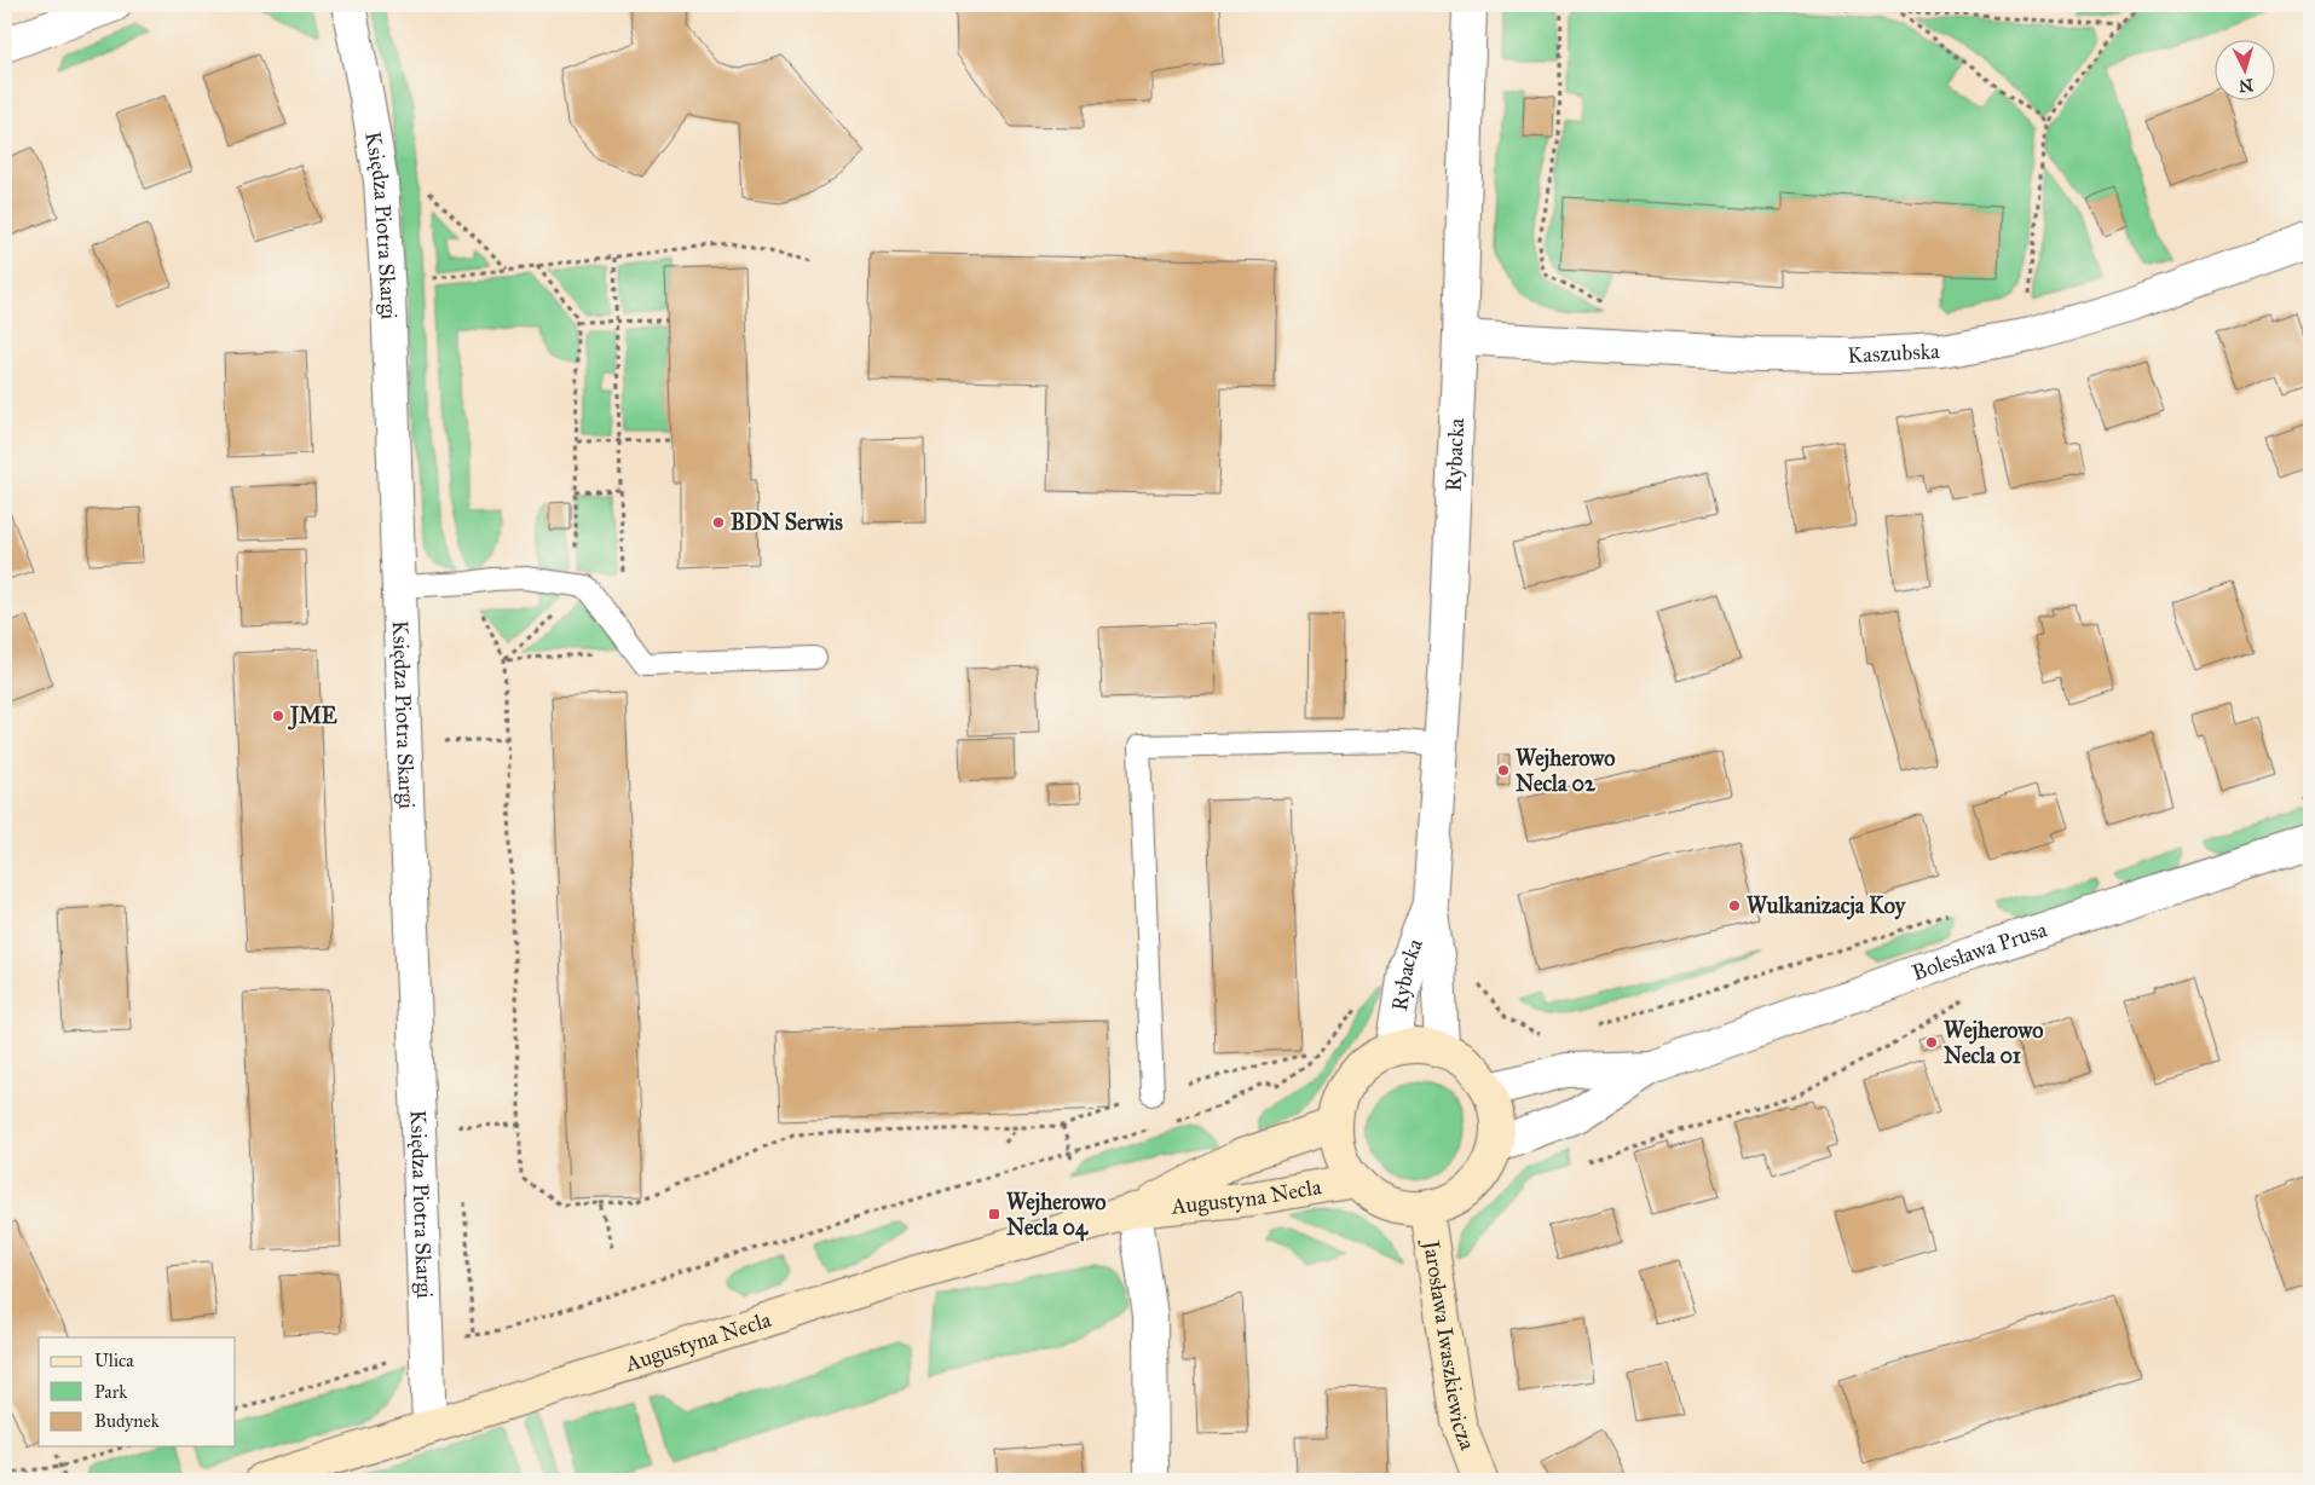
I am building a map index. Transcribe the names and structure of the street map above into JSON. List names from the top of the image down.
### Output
{
  "streets": {
    "main road": ["Augustyna Necla", "Jarosława Iwaszkiewicza"],
    "street": [
      "Księdza Piotra Skargi",
      "Kaszubska",
      "Rybacka",
      "Bolesława Prusa"
    ]
  },
  "crossings": [
    ["Księdza Piotra Skargi", "Augustyna Necla"],
    ["Kaszubska", "Rybacka"],
    ["Rybacka", "Bolesława Prusa"],
    ["Rybacka", "Augustyna Necla"],
    ["Rybacka", "Jarosława Iwaszkiewicza"],
    ["Bolesława Prusa", "Augustyna Necla"],
    ["Bolesława Prusa", "Jarosława Iwaszkiewicza"],
    ["Augustyna Necla", "Jarosława Iwaszkiewicza"]
  ],
  "places": {
    "other": [
      "BDN Serwis",
      "JME",
      "Wejherowo Necla 02",
      "Wulkanizacja Koy",
      "Wejherowo Necla 01"
    ],
    "transit": ["Wejherowo Necla 04"]
  },
  "legend": ["Ulica", "Park", "Budynek"],
  "north": "bottom"
}
